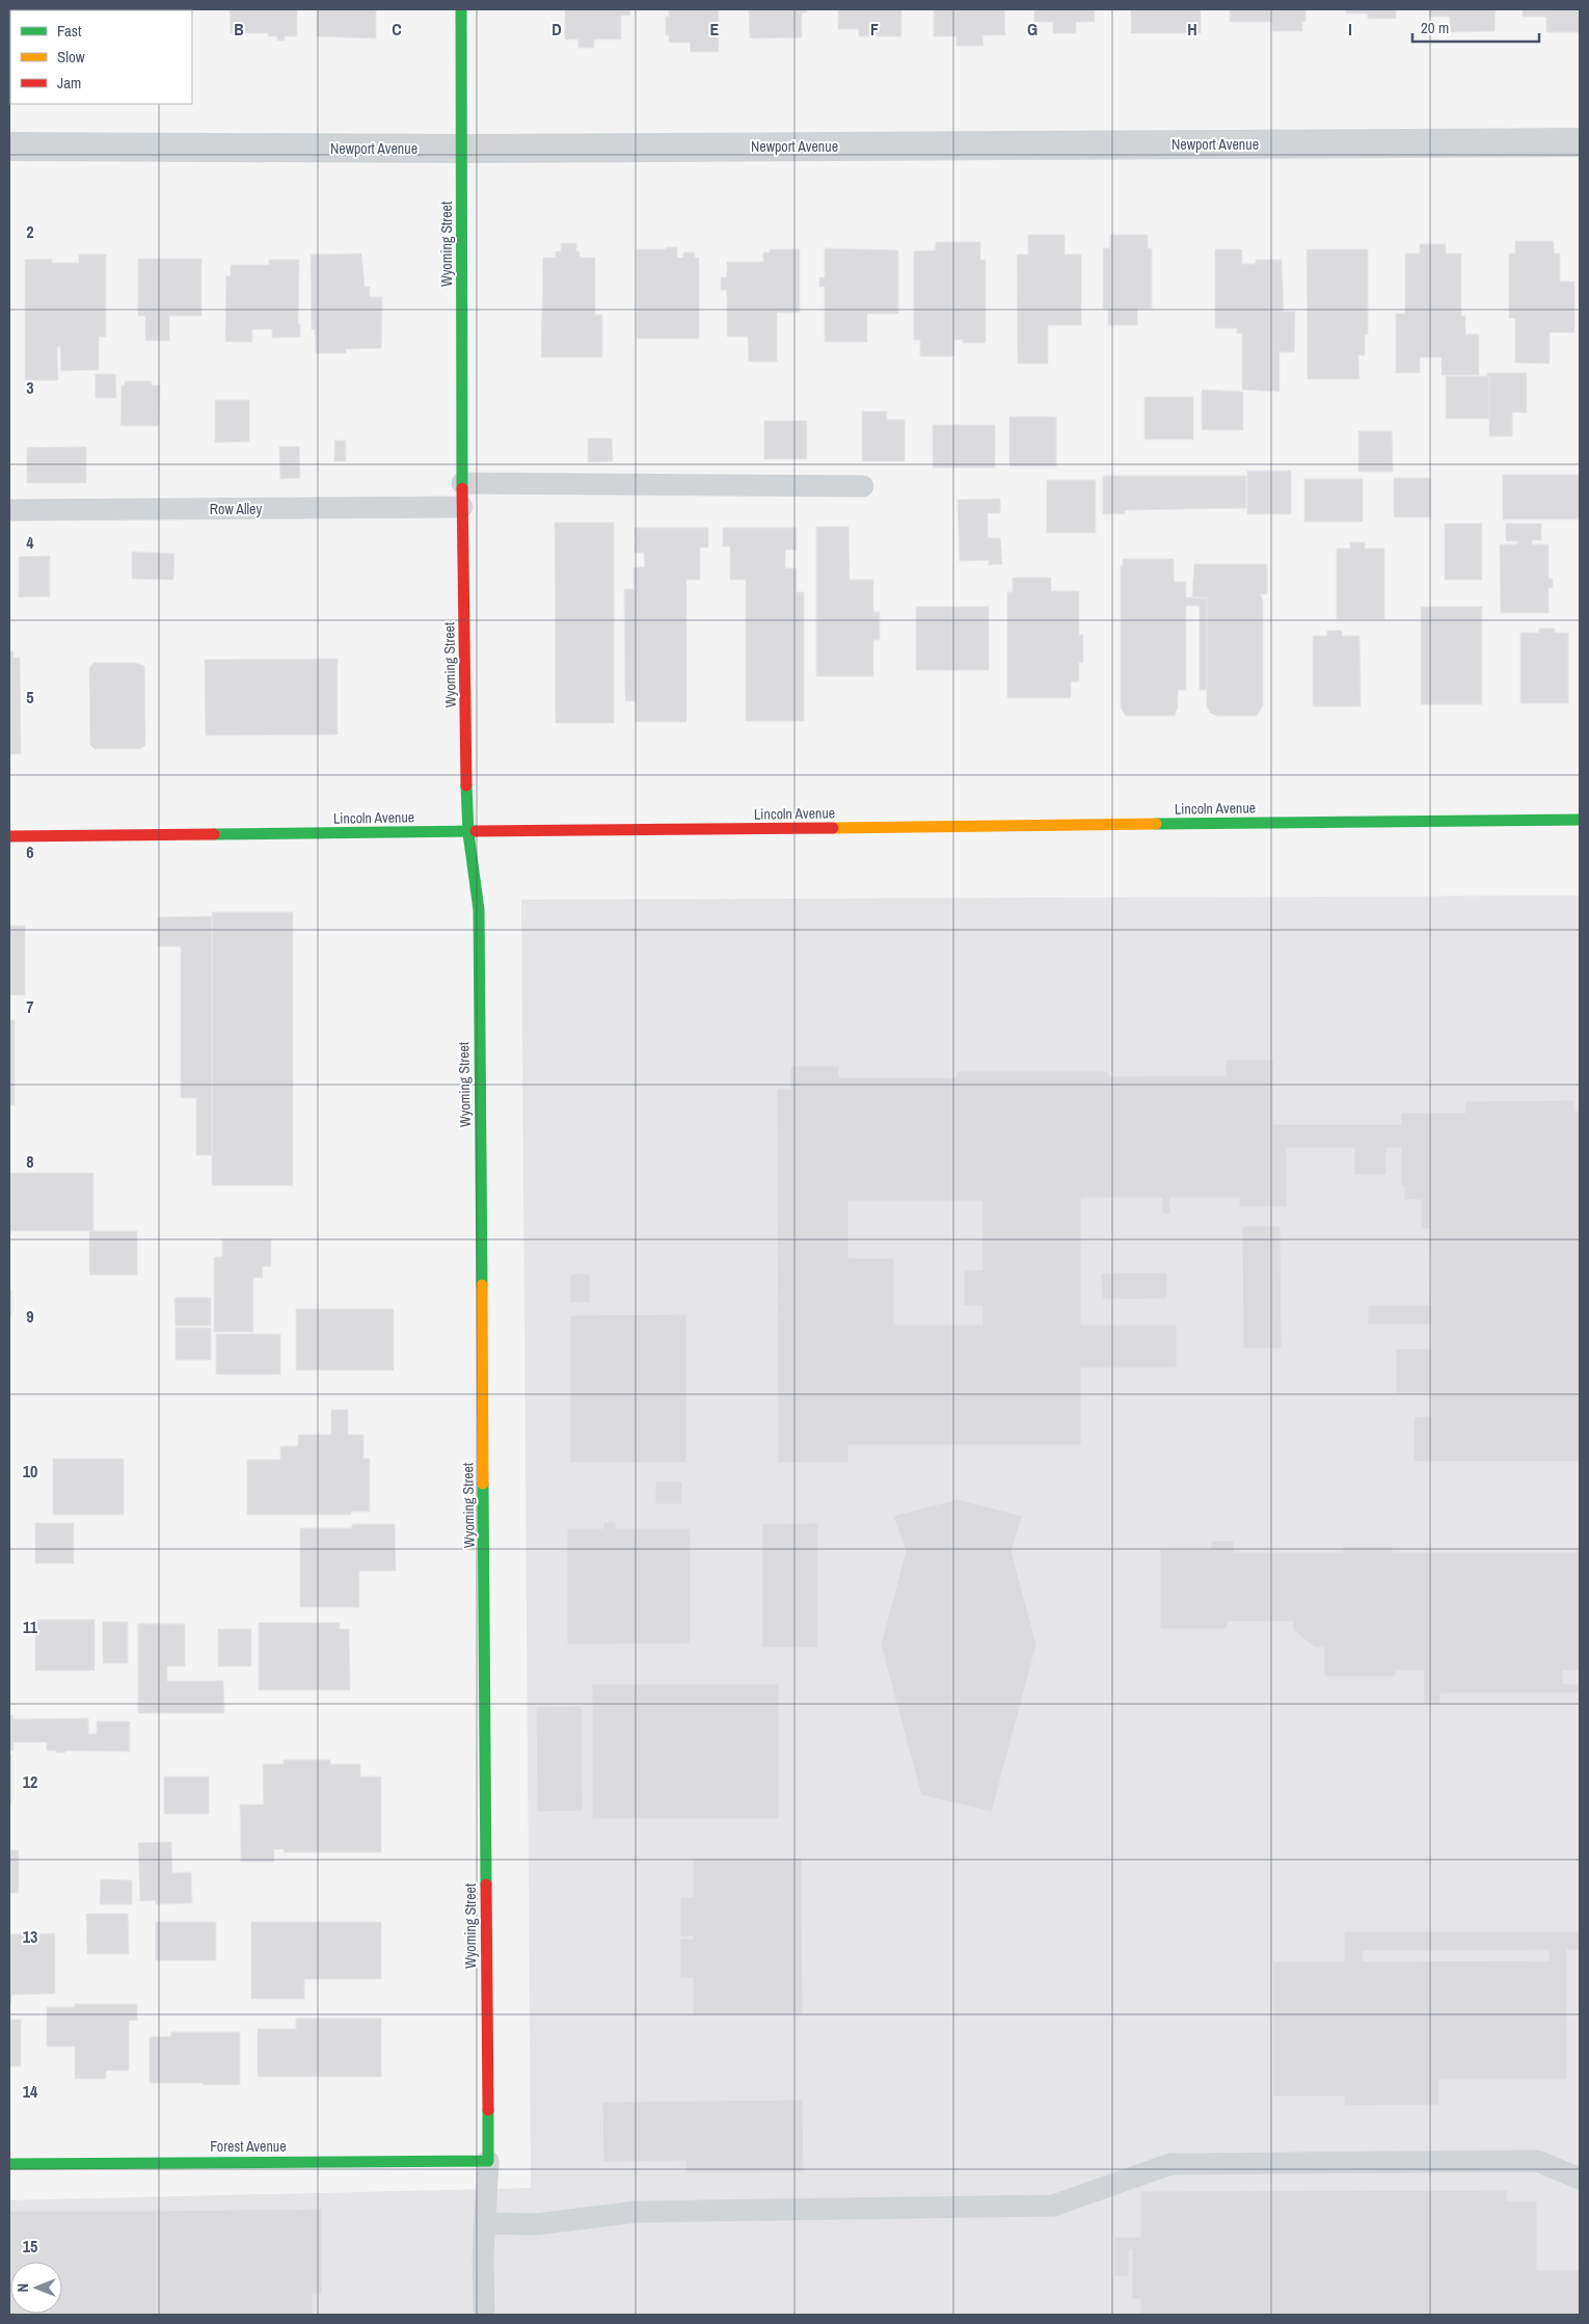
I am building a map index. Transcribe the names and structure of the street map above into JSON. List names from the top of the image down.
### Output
{
  "streets": {
    "street": [
      "Newport Avenue",
      "Wyoming Street",
      "Lincoln Avenue",
      "Forest Avenue"
    ],
    "lane": ["Row Alley"]
  },
  "crossings": [
    ["Newport Avenue", "Wyoming Street"],
    ["Wyoming Street", "Row Alley"],
    ["Wyoming Street", "Lincoln Avenue"],
    ["Wyoming Street", "Forest Avenue"]
  ],
  "legend": ["Fast", "Slow", "Jam"],
  "scale_bar": "20 m",
  "north": "left",
  "grid": {
    "columns": [
      "B",
      "C",
      "D",
      "E",
      "F",
      "G",
      "H",
      "I"
    ],
    "rows": [
      "2",
      "3",
      "4",
      "5",
      "6",
      "7",
      "8",
      "9",
      "10",
      "11",
      "12",
      "13",
      "14",
      "15"
    ]
  }
}
